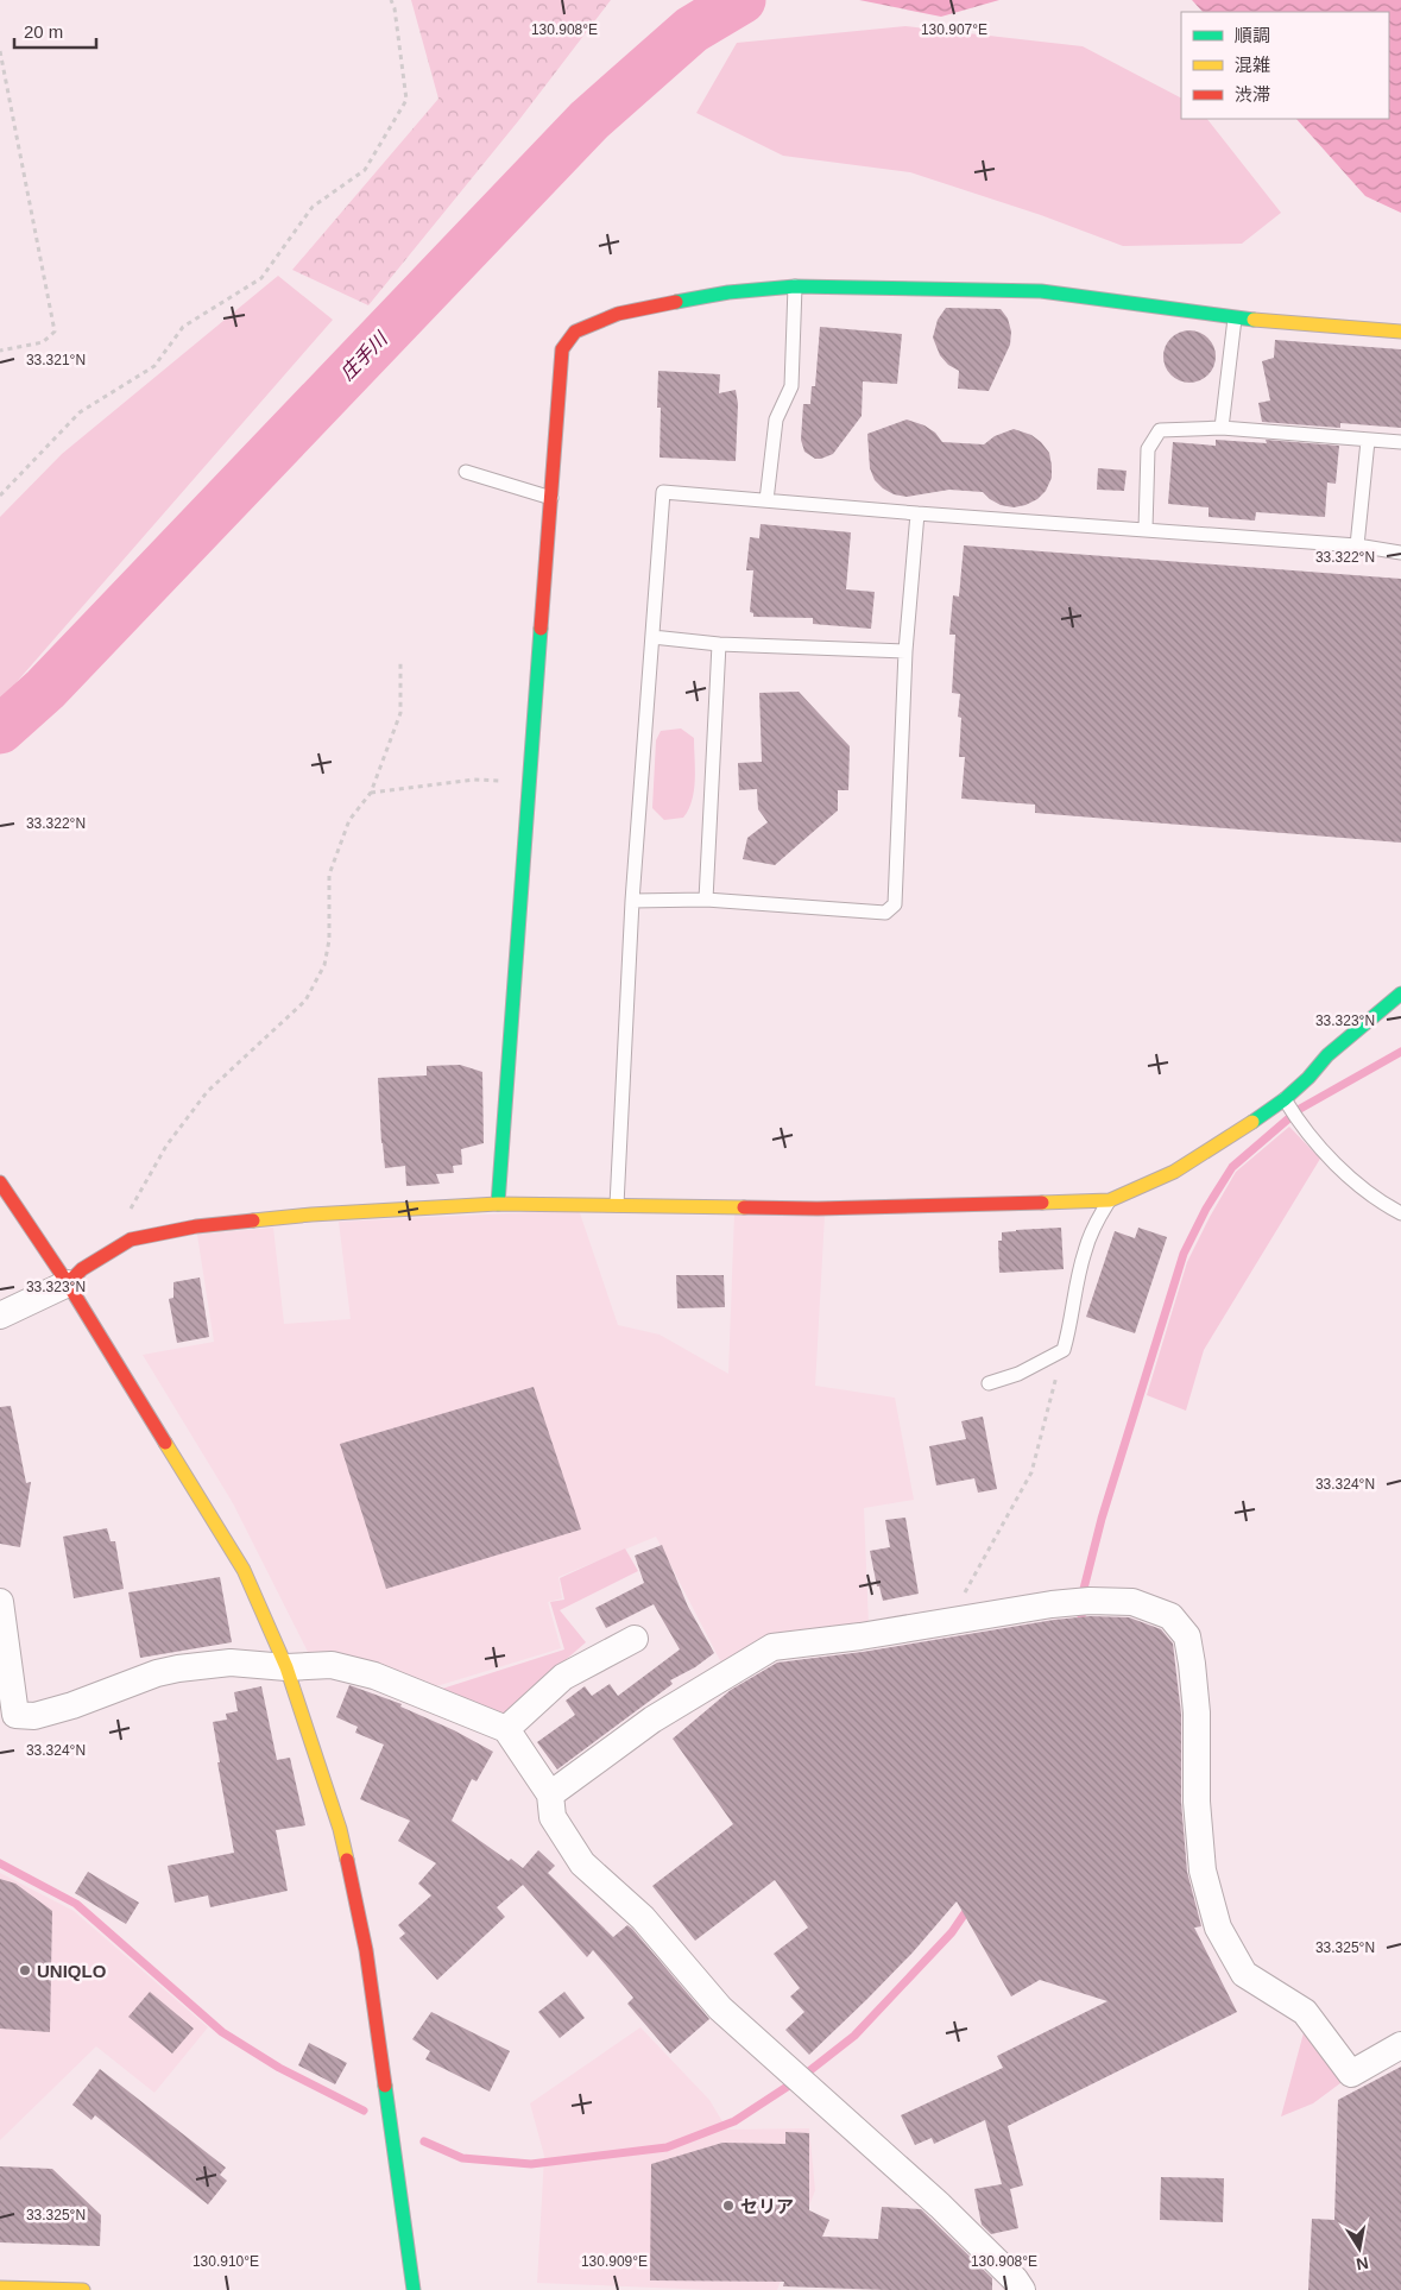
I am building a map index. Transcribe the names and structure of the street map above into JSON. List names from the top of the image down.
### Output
{
  "water": ["庄手川"],
  "places": ["UNIQLO", "セリア"],
  "legend": ["順調", "混雑", "渋滞"],
  "scale_bar": "20 m",
  "north": "bottom",
  "coordinates": [
    "130.908°E",
    "130.907°E",
    "33.321°N",
    "33.322°N",
    "33.323°N",
    "33.324°N",
    "33.325°N",
    "130.910°E",
    "130.909°E"
  ]
}
